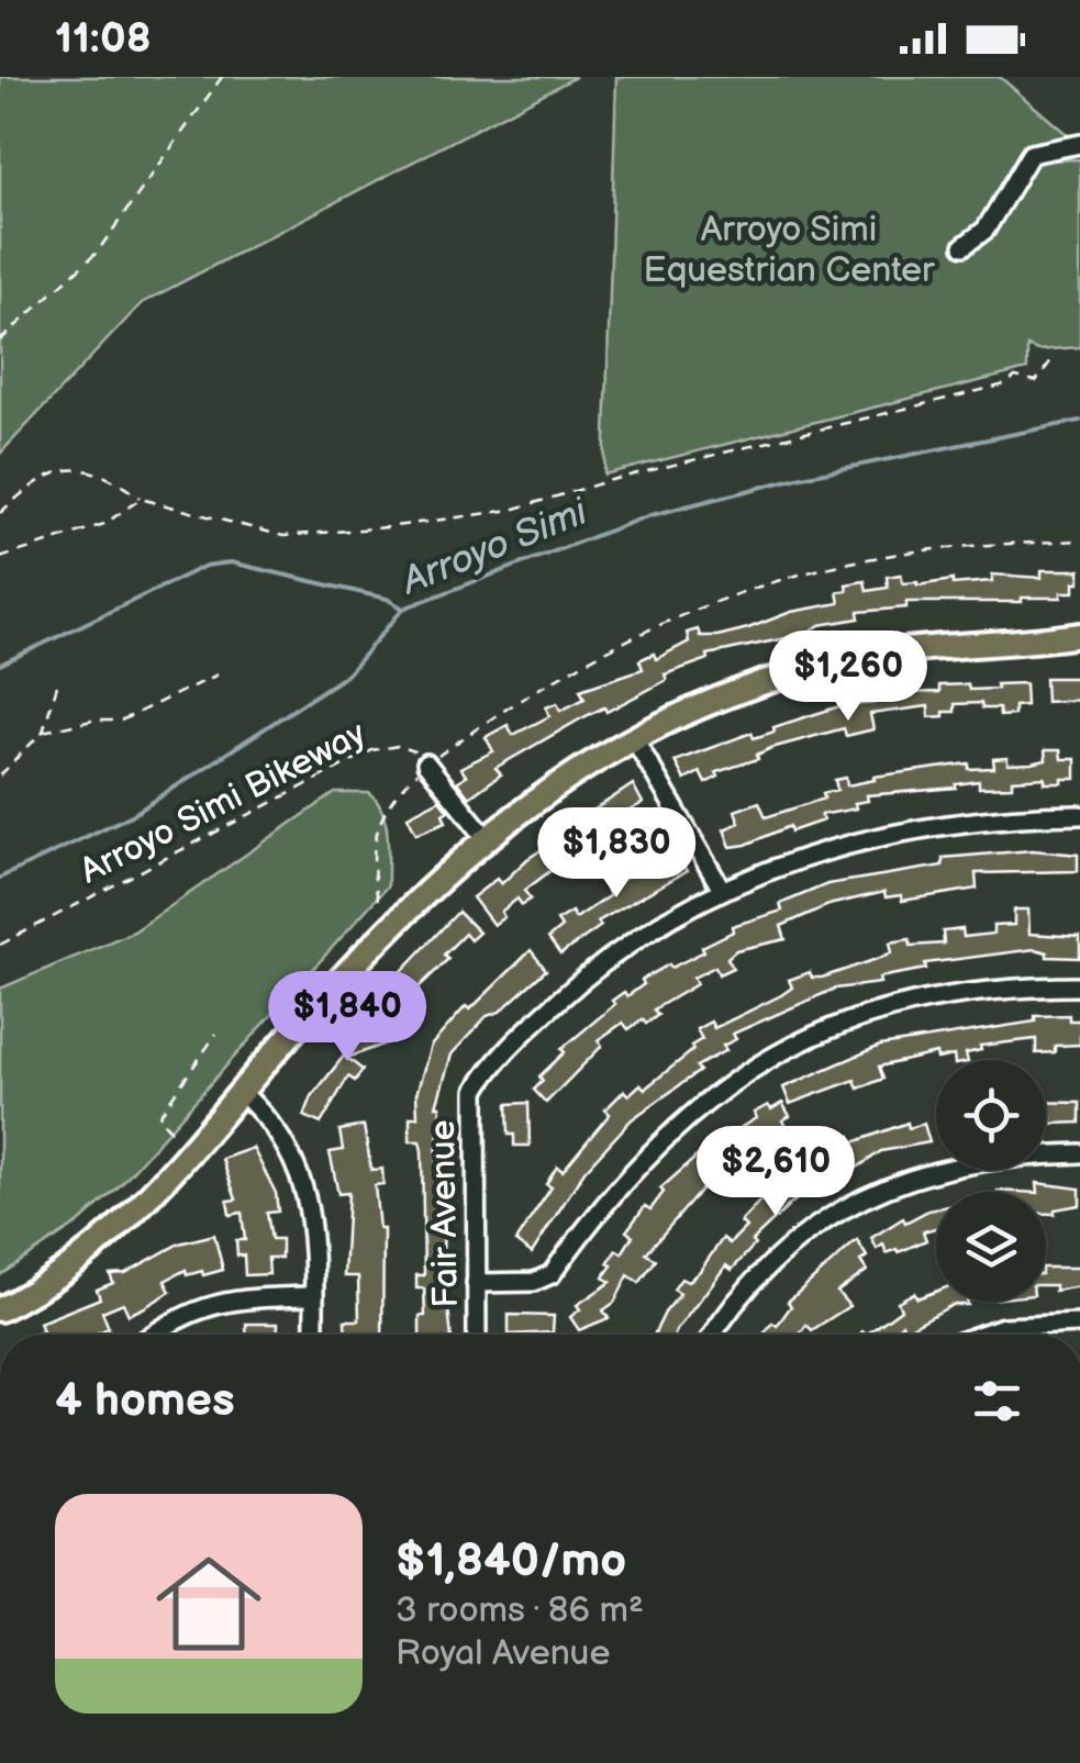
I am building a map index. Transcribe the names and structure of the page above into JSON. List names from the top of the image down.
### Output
{
  "streets": {
    "street": ["Fair Avenue"],
    "path": ["Arroyo Simi Bikeway"]
  },
  "water": ["Arroyo Simi"],
  "parks": ["Arroyo Simi Equestrian Center"],
  "page": {
    "status": "11:08",
    "price": [
      "$1,260",
      "$1,830",
      "$1,840",
      "$2,610"
    ],
    "heading": "4 homes",
    "list": [
      {
        "name": "$1,840/mo",
        "note": "3 rooms · 86 m² · Royal Avenue"
      }
    ]
  }
}
